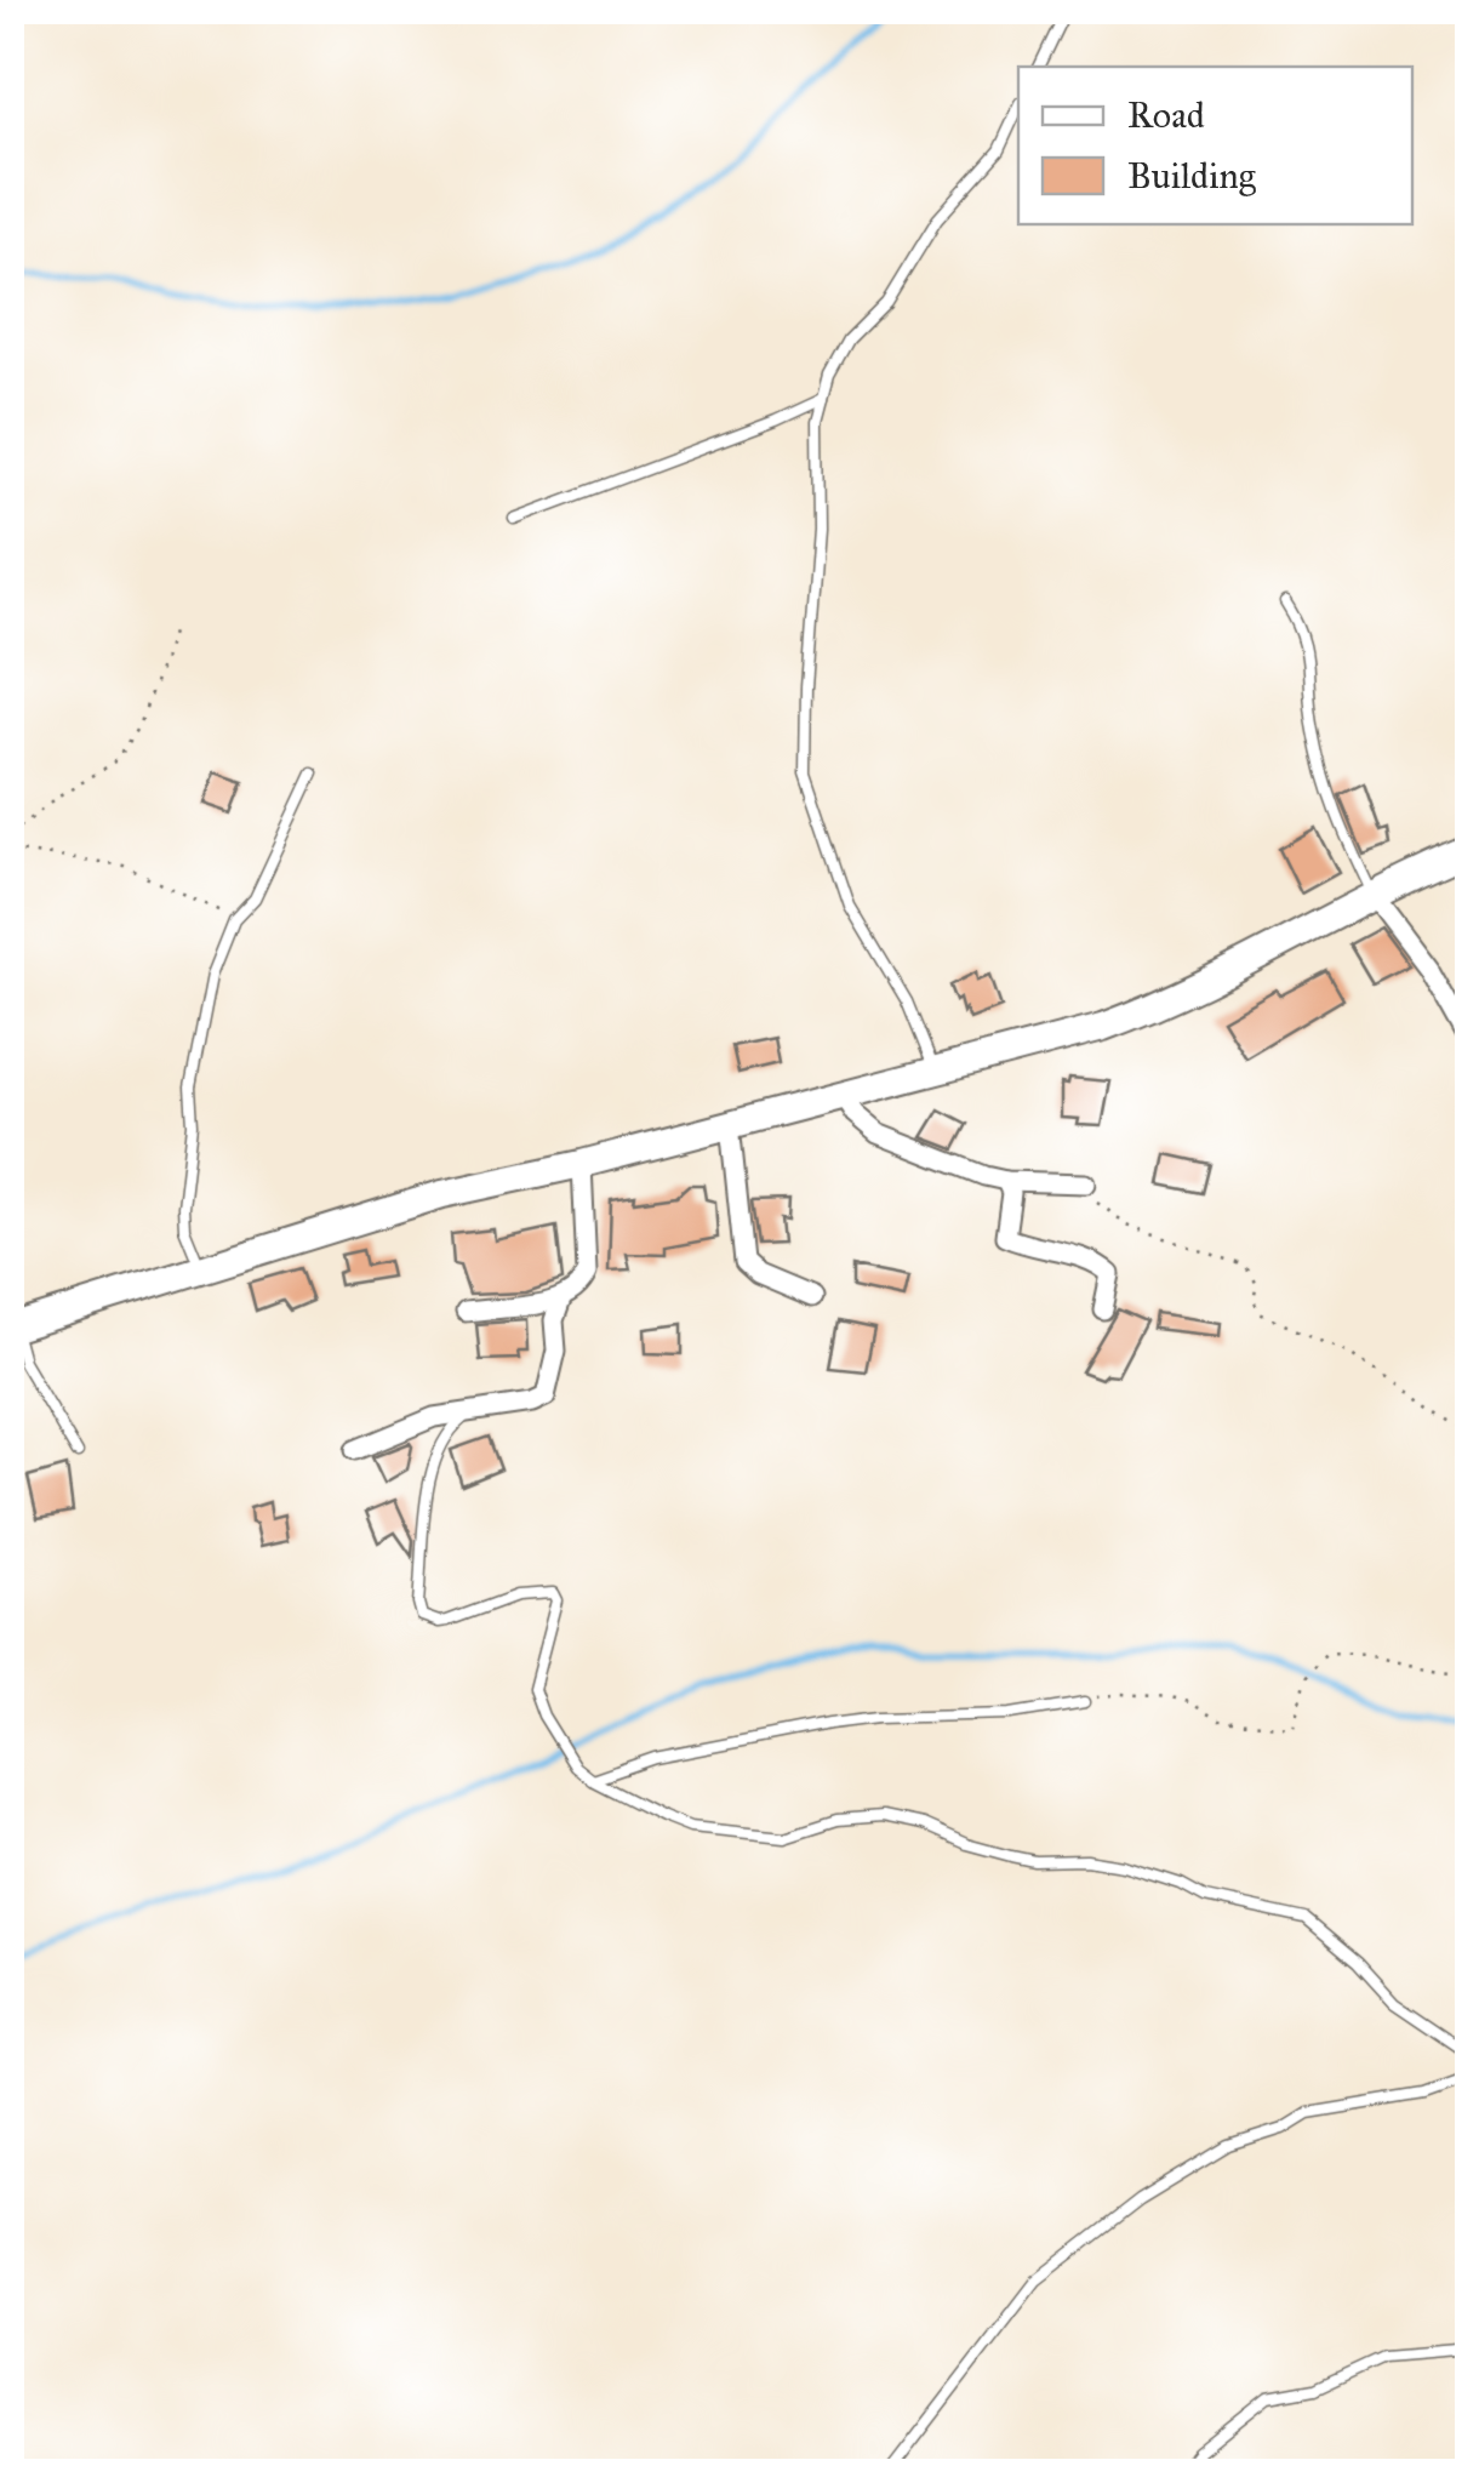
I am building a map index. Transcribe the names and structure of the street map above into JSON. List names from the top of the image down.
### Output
{
  "legend": ["Road", "Building"]
}
